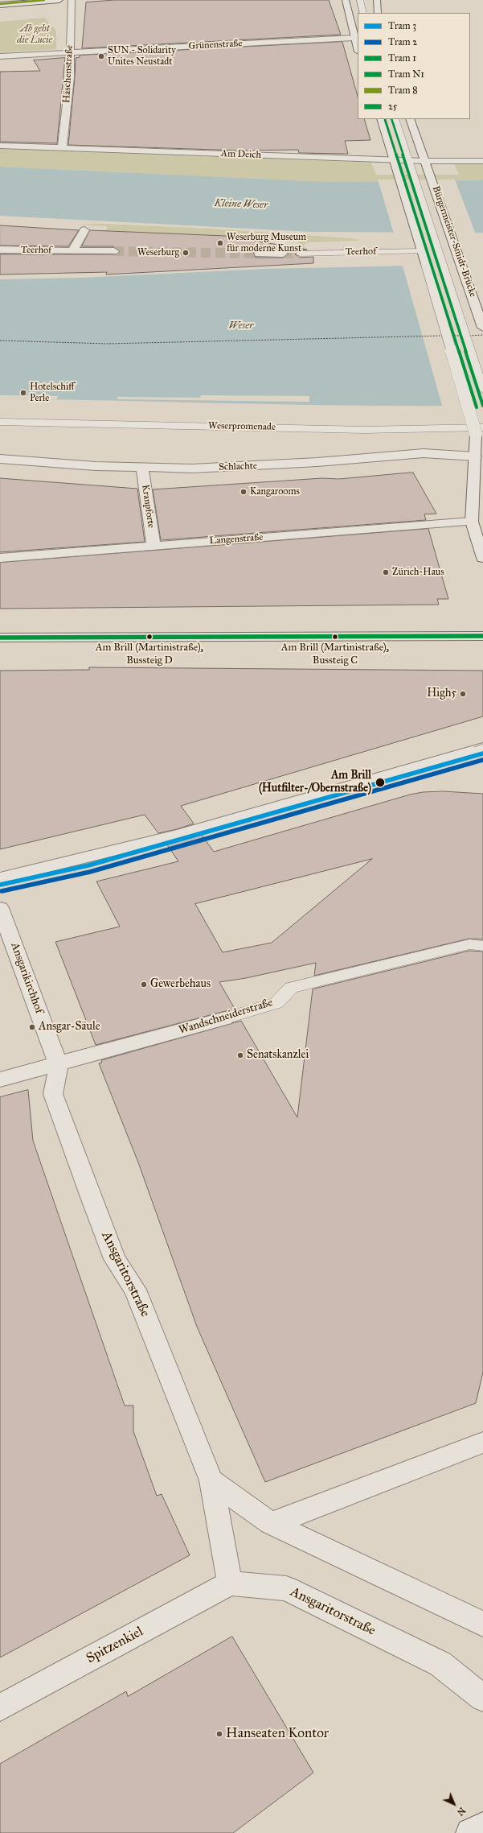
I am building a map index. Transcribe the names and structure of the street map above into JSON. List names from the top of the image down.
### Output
{
  "streets": {
    "street": [
      "Grünenstraße",
      "Häschenstraße",
      "Am Deich",
      "Bürgermeister-Smidt-Brücke",
      "Teerhof",
      "Schlachte",
      "Kranpforte",
      "Langenstraße",
      "Ansgarikirchhof",
      "Wandschneiderstraße",
      "Ansgaritorstraße",
      "Spitzenkiel"
    ],
    "lane": ["Weserpromenade"]
  },
  "crossings": [
    ["Grünenstraße", "Häschenstraße"],
    ["Häschenstraße", "Am Deich"],
    ["Am Deich", "Bürgermeister-Smidt-Brücke"],
    ["Schlachte", "Kranpforte"],
    ["Kranpforte", "Langenstraße"],
    ["Ansgarikirchhof", "Wandschneiderstraße"],
    ["Ansgarikirchhof", "Ansgaritorstraße"],
    ["Wandschneiderstraße", "Ansgaritorstraße"],
    ["Ansgaritorstraße", "Spitzenkiel"]
  ],
  "water": ["Kleine Weser", "Weser"],
  "parks": ["Ab geht die Lucie"],
  "places": [
    "SUN - Solidarity Unites Neustadt",
    "Weserburg Museum für moderne Kunst",
    "Weserburg",
    "Hotelschiff Perle",
    "Kangarooms",
    "Zürich-Haus",
    "Am Brill (Martinistraße), Bussteig D",
    "Am Brill (Martinistraße), Bussteig C",
    "High5",
    "Am Brill (Hutfilter-/Obernstraße)",
    "Gewerbehaus",
    "Ansgar-Säule",
    "Senatskanzlei",
    "Hanseaten Kontor"
  ],
  "lines": [
    "tram line 8",
    "tram line 1",
    "tram line N1",
    "transit line 25",
    "tram line 3",
    "tram line 2"
  ],
  "legend": [
    "Tram 3",
    "Tram 2",
    "Tram 1",
    "Tram N1",
    "Tram 8",
    "25"
  ],
  "north": "bottom right"
}
